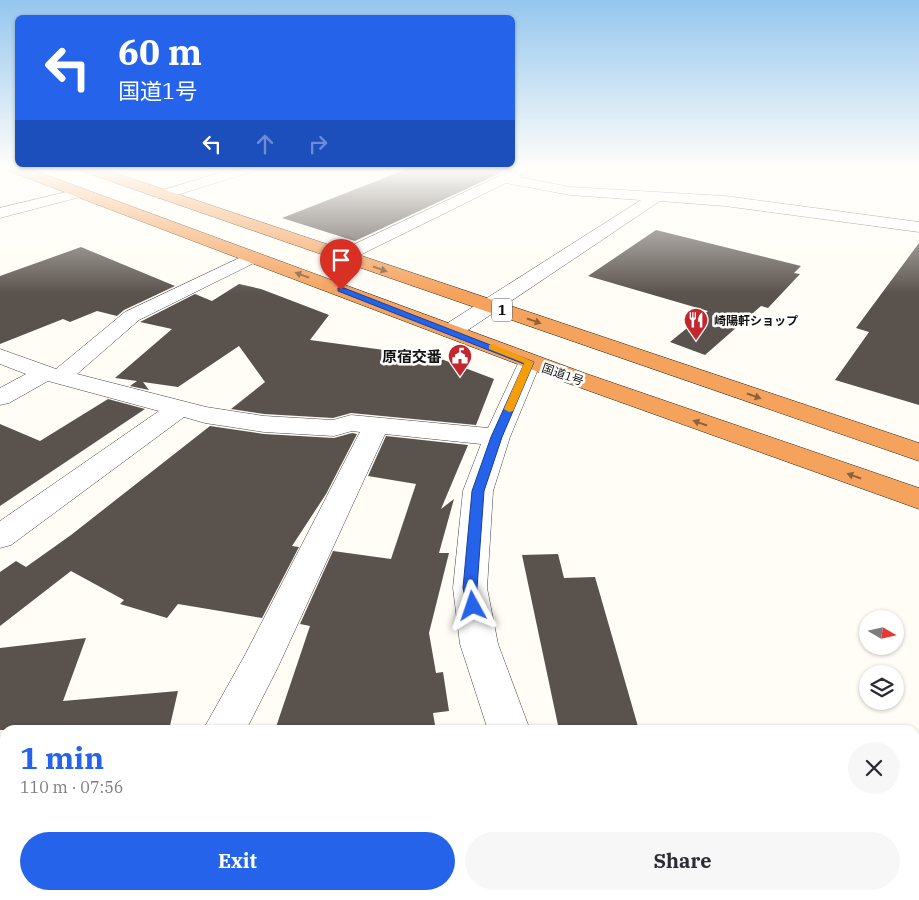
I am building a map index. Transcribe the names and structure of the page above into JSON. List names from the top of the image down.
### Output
{
  "streets": {
    "highway": ["1", "国道1号"]
  },
  "places": {
    "restaurant": ["崎陽軒ショップ"],
    "public building": ["原宿交番"]
  },
  "north": "right",
  "page": {
    "turn": ["60 m", "国道1号"],
    "heading": ["1 min", "110 m · 07:56"],
    "buttons": ["Exit", "Share"]
  }
}
